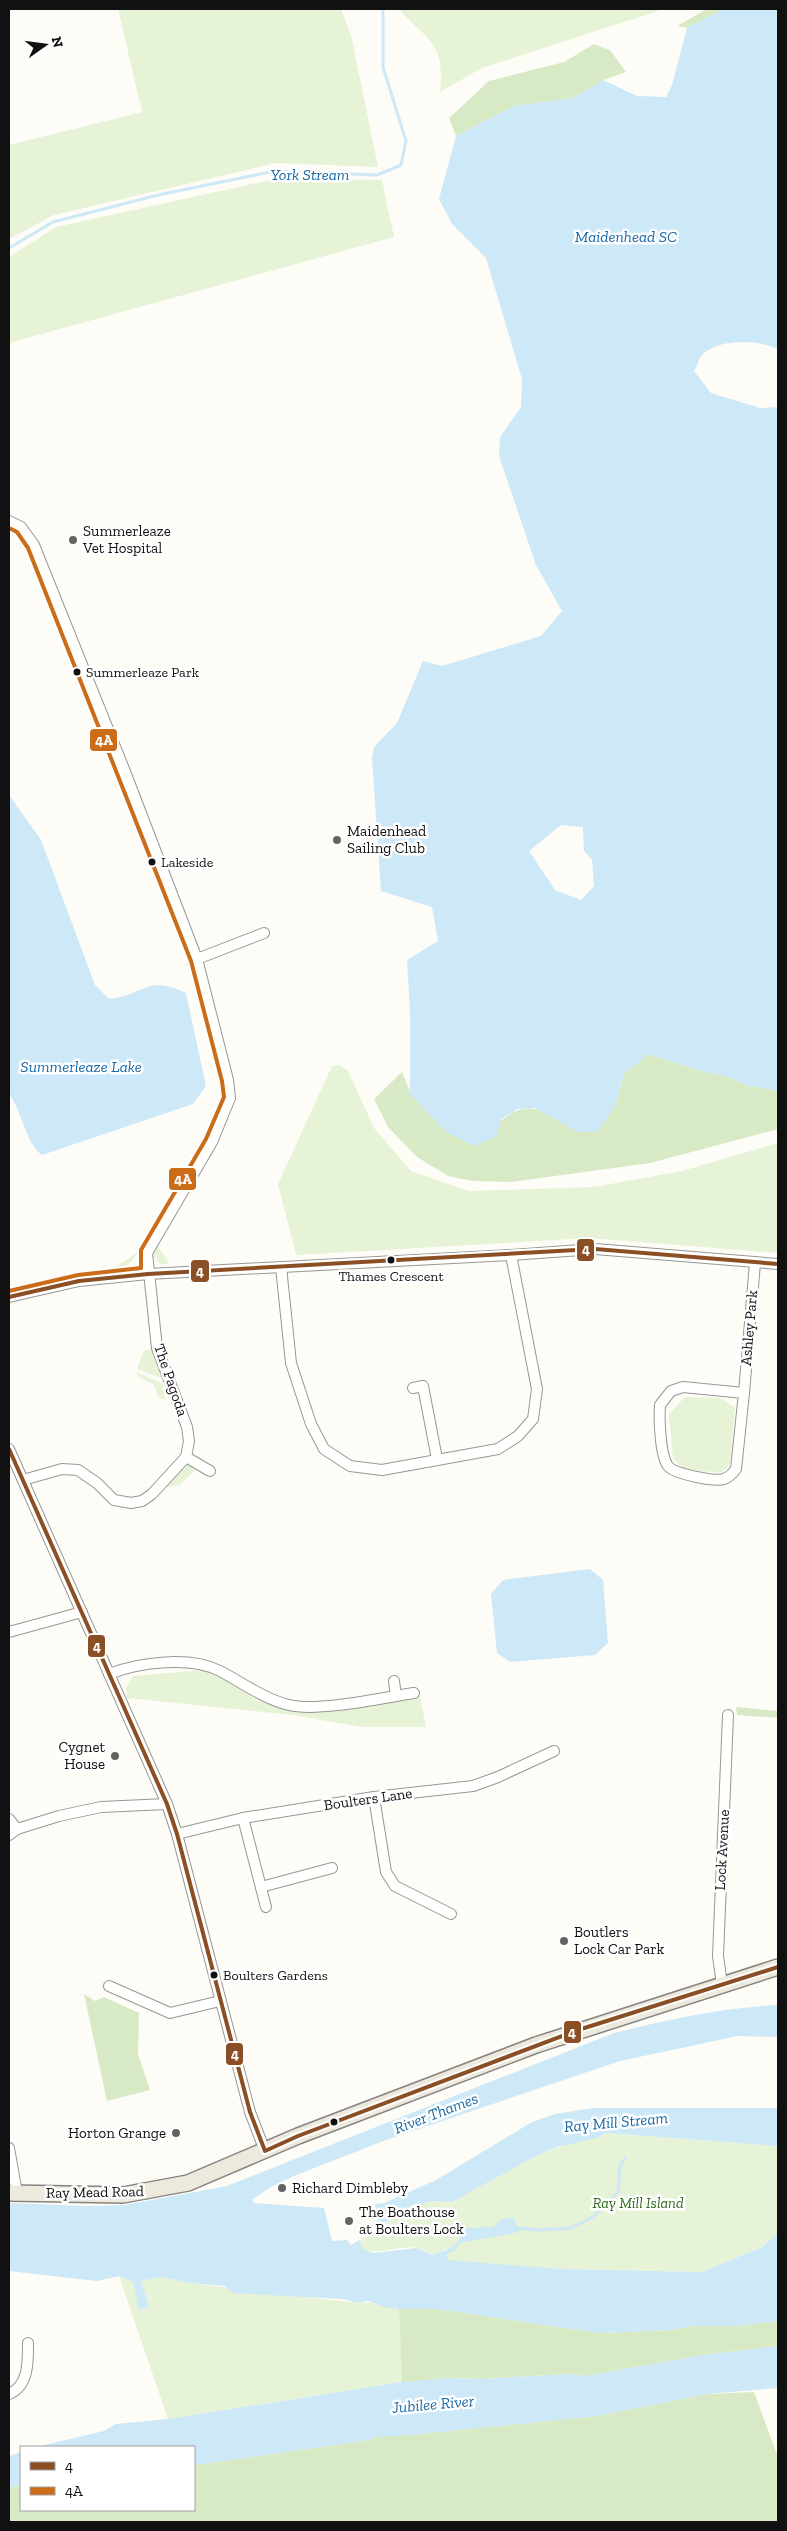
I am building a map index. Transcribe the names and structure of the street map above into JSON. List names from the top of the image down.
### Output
{
  "streets": {
    "main road": ["Ray Mead Road"],
    "street": [
      "Ashley Park",
      "The Pagoda",
      "Boulters Lane",
      "Lock Avenue"
    ]
  },
  "crossings": [
    ["Lock Avenue", "Ray Mead Road"]
  ],
  "water": [
    "York Stream",
    "Maidenhead SC",
    "Summerleaze Lake",
    "River Thames",
    "Ray Mill Stream",
    "Jubilee River"
  ],
  "parks": ["Ray Mill Island"],
  "places": [
    "Summerleaze Vet Hospital",
    "Summerleaze Park",
    "Maidenhead Sailing Club",
    "Lakeside",
    "Thames Crescent",
    "Cygnet House",
    "Boutlers Lock Car Park",
    "Boulters Gardens",
    "Horton Grange",
    "Richard Dimbleby",
    "The Boathouse at Boulters Lock"
  ],
  "lines": ["transit line 4A", "transit line 4"],
  "legend": ["4", "4A"],
  "north": "right"
}
